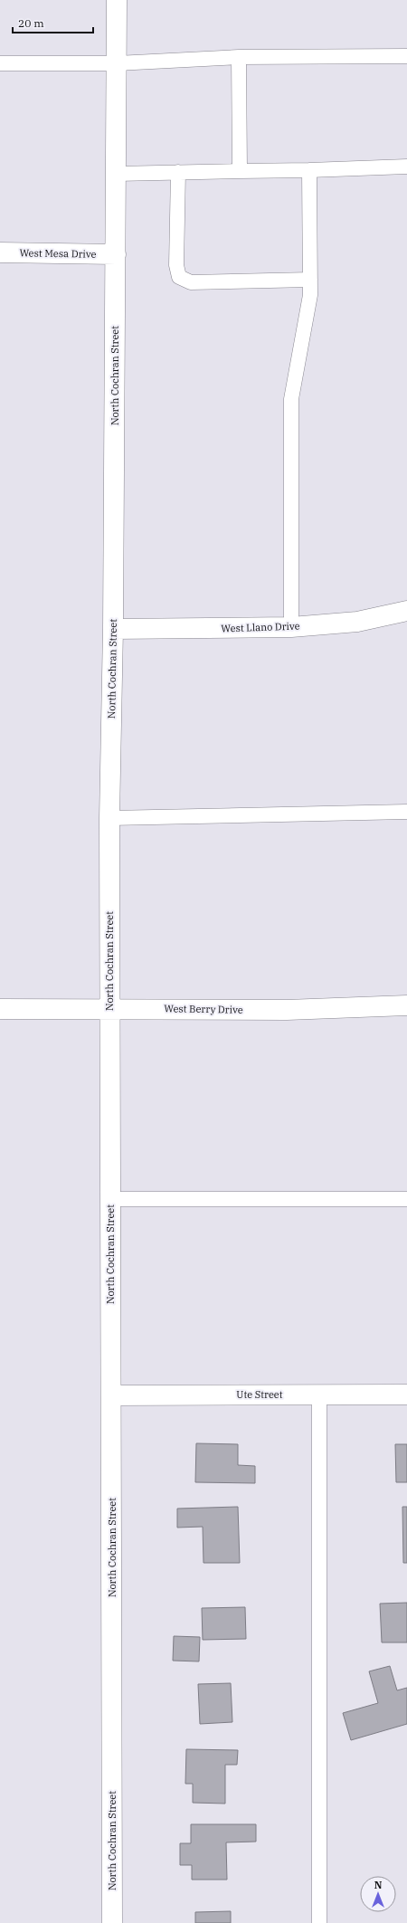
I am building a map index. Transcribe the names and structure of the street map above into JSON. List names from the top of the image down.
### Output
{
  "streets": {
    "street": [
      "West Mesa Drive",
      "North Cochran Street",
      "West Llano Drive",
      "West Berry Drive",
      "Ute Street"
    ]
  },
  "crossings": [
    ["West Mesa Drive", "North Cochran Street"],
    ["North Cochran Street", "West Llano Drive"],
    ["North Cochran Street", "West Berry Drive"],
    ["North Cochran Street", "Ute Street"]
  ],
  "scale_bar": "20 m",
  "north": "top"
}
